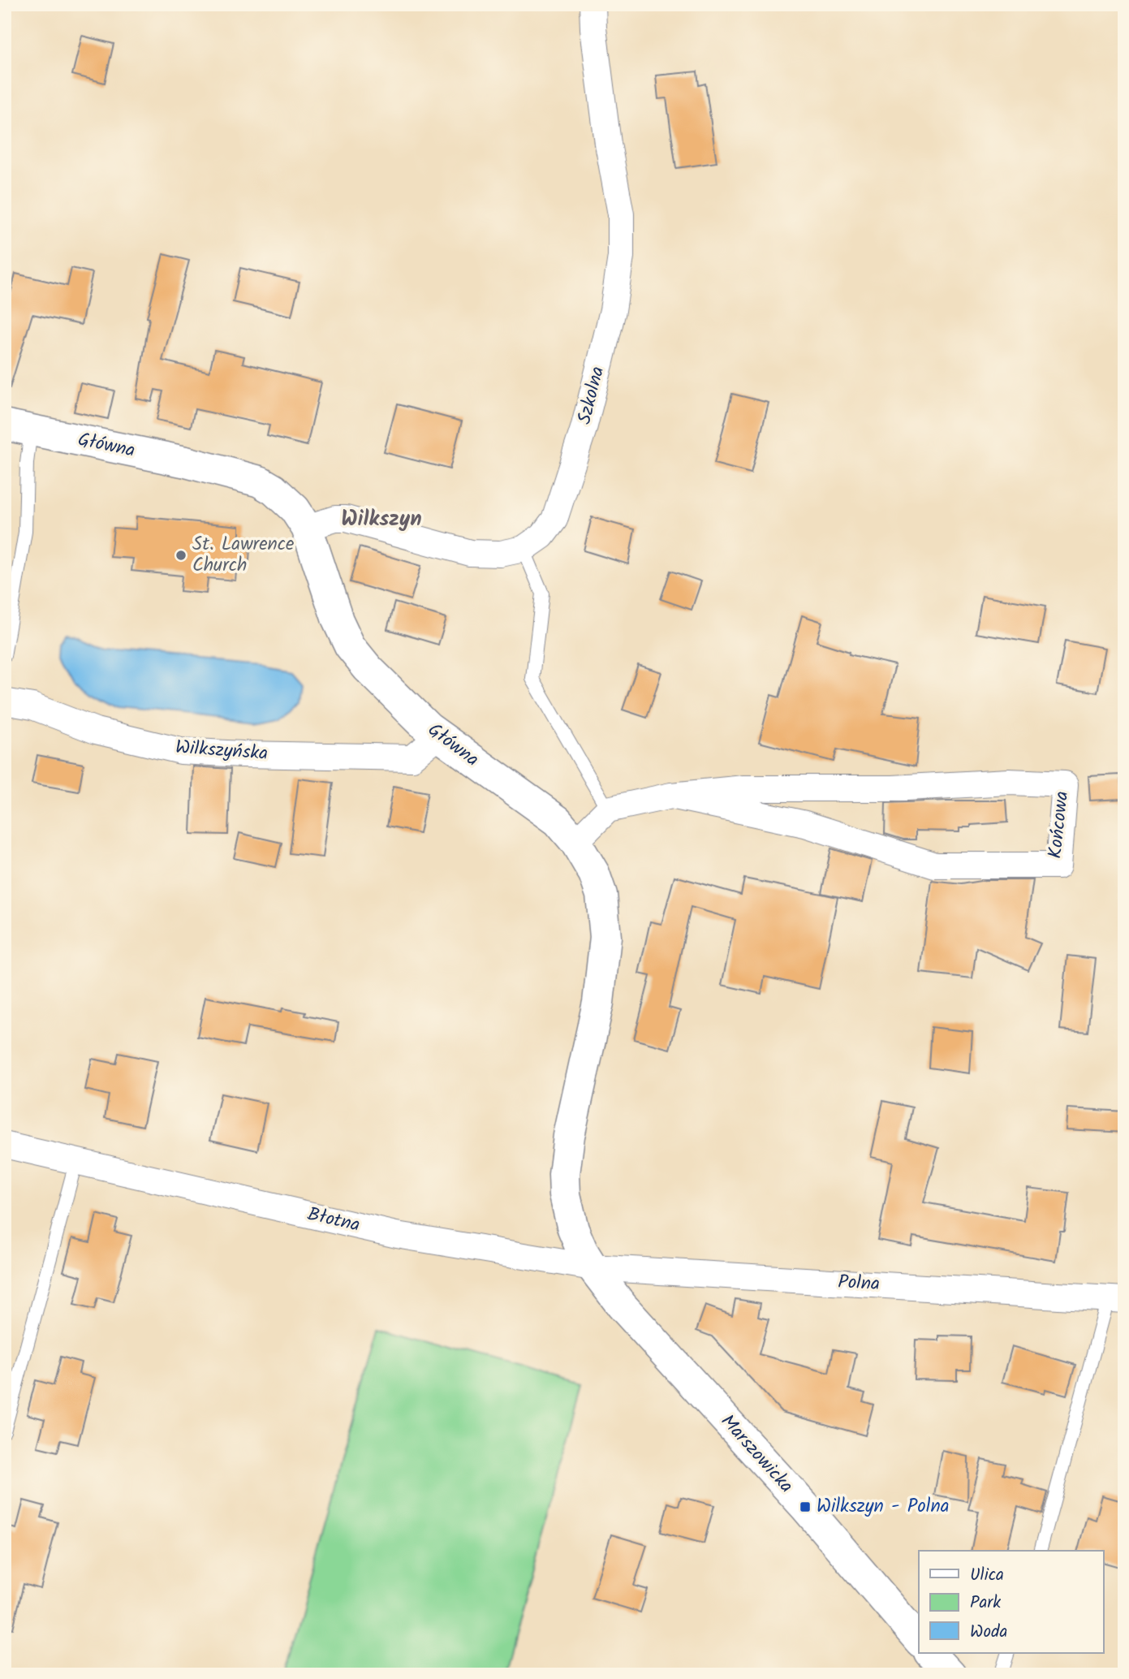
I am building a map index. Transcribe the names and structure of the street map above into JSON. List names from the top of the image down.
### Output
{
  "streets": {
    "street": [
      "Szkolna",
      "Główna",
      "Wilkszyńska",
      "Końcowa",
      "Błotna",
      "Polna",
      "Marszowicka"
    ]
  },
  "crossings": [
    ["Szkolna", "Główna"],
    ["Główna", "Wilkszyńska"],
    ["Główna", "Błotna"],
    ["Główna", "Polna"],
    ["Główna", "Marszowicka"],
    ["Błotna", "Polna"],
    ["Błotna", "Marszowicka"],
    ["Polna", "Marszowicka"]
  ],
  "districts": ["Wilkszyn"],
  "places": {
    "other": ["St. Lawrence Church"],
    "transit": ["Wilkszyn - Polna"]
  },
  "legend": ["Ulica", "Park", "Woda"]
}
